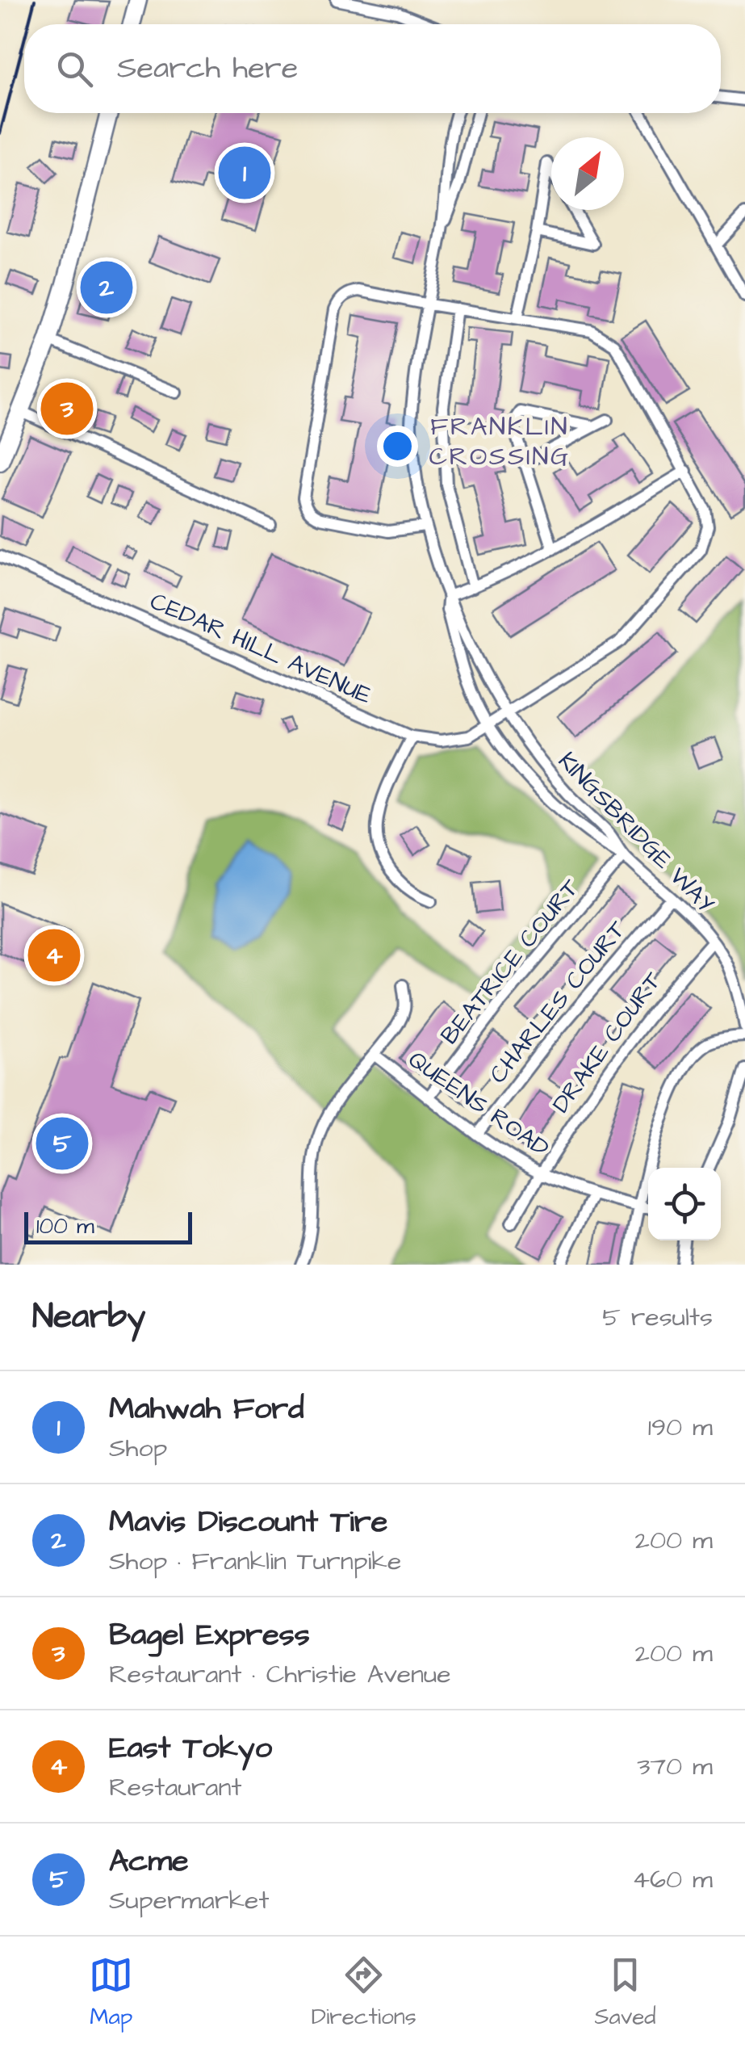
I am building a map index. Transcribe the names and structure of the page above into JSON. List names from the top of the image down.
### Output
{
  "streets": {
    "street": [
      "CEDAR HILL AVENUE",
      "KINGSBRIDGE WAY",
      "BEATRICE COURT",
      "CHARLES COURT",
      "DRAKE COURT",
      "QUEENS ROAD"
    ]
  },
  "crossings": [
    ["CEDAR HILL AVENUE", "KINGSBRIDGE WAY"],
    ["KINGSBRIDGE WAY", "BEATRICE COURT"],
    ["KINGSBRIDGE WAY", "CHARLES COURT"],
    ["KINGSBRIDGE WAY", "DRAKE COURT"],
    ["BEATRICE COURT", "QUEENS ROAD"],
    ["CHARLES COURT", "QUEENS ROAD"],
    ["DRAKE COURT", "QUEENS ROAD"]
  ],
  "districts": ["FRANKLIN CROSSING"],
  "scale_bar": "100 m",
  "north": "top right",
  "page": {
    "search": "Search here",
    "pins": [
      "1",
      "2",
      "3",
      "4",
      "5"
    ],
    "scale": "100 m",
    "heading": ["Nearby", "5 results"],
    "list": [
      {
        "mark": "1",
        "name": "Mahwah Ford",
        "note": "Shop",
        "value": "190 m"
      },
      {
        "mark": "2",
        "name": "Mavis Discount Tire",
        "note": "Shop · Franklin Turnpike",
        "value": "200 m"
      },
      {
        "mark": "3",
        "name": "Bagel Express",
        "note": "Restaurant · Christie Avenue",
        "value": "200 m"
      },
      {
        "mark": "4",
        "name": "East Tokyo",
        "note": "Restaurant",
        "value": "370 m"
      },
      {
        "mark": "5",
        "name": "Acme",
        "note": "Supermarket",
        "value": "460 m"
      }
    ],
    "nav": ["Map", "Directions", "Saved"]
  }
}
